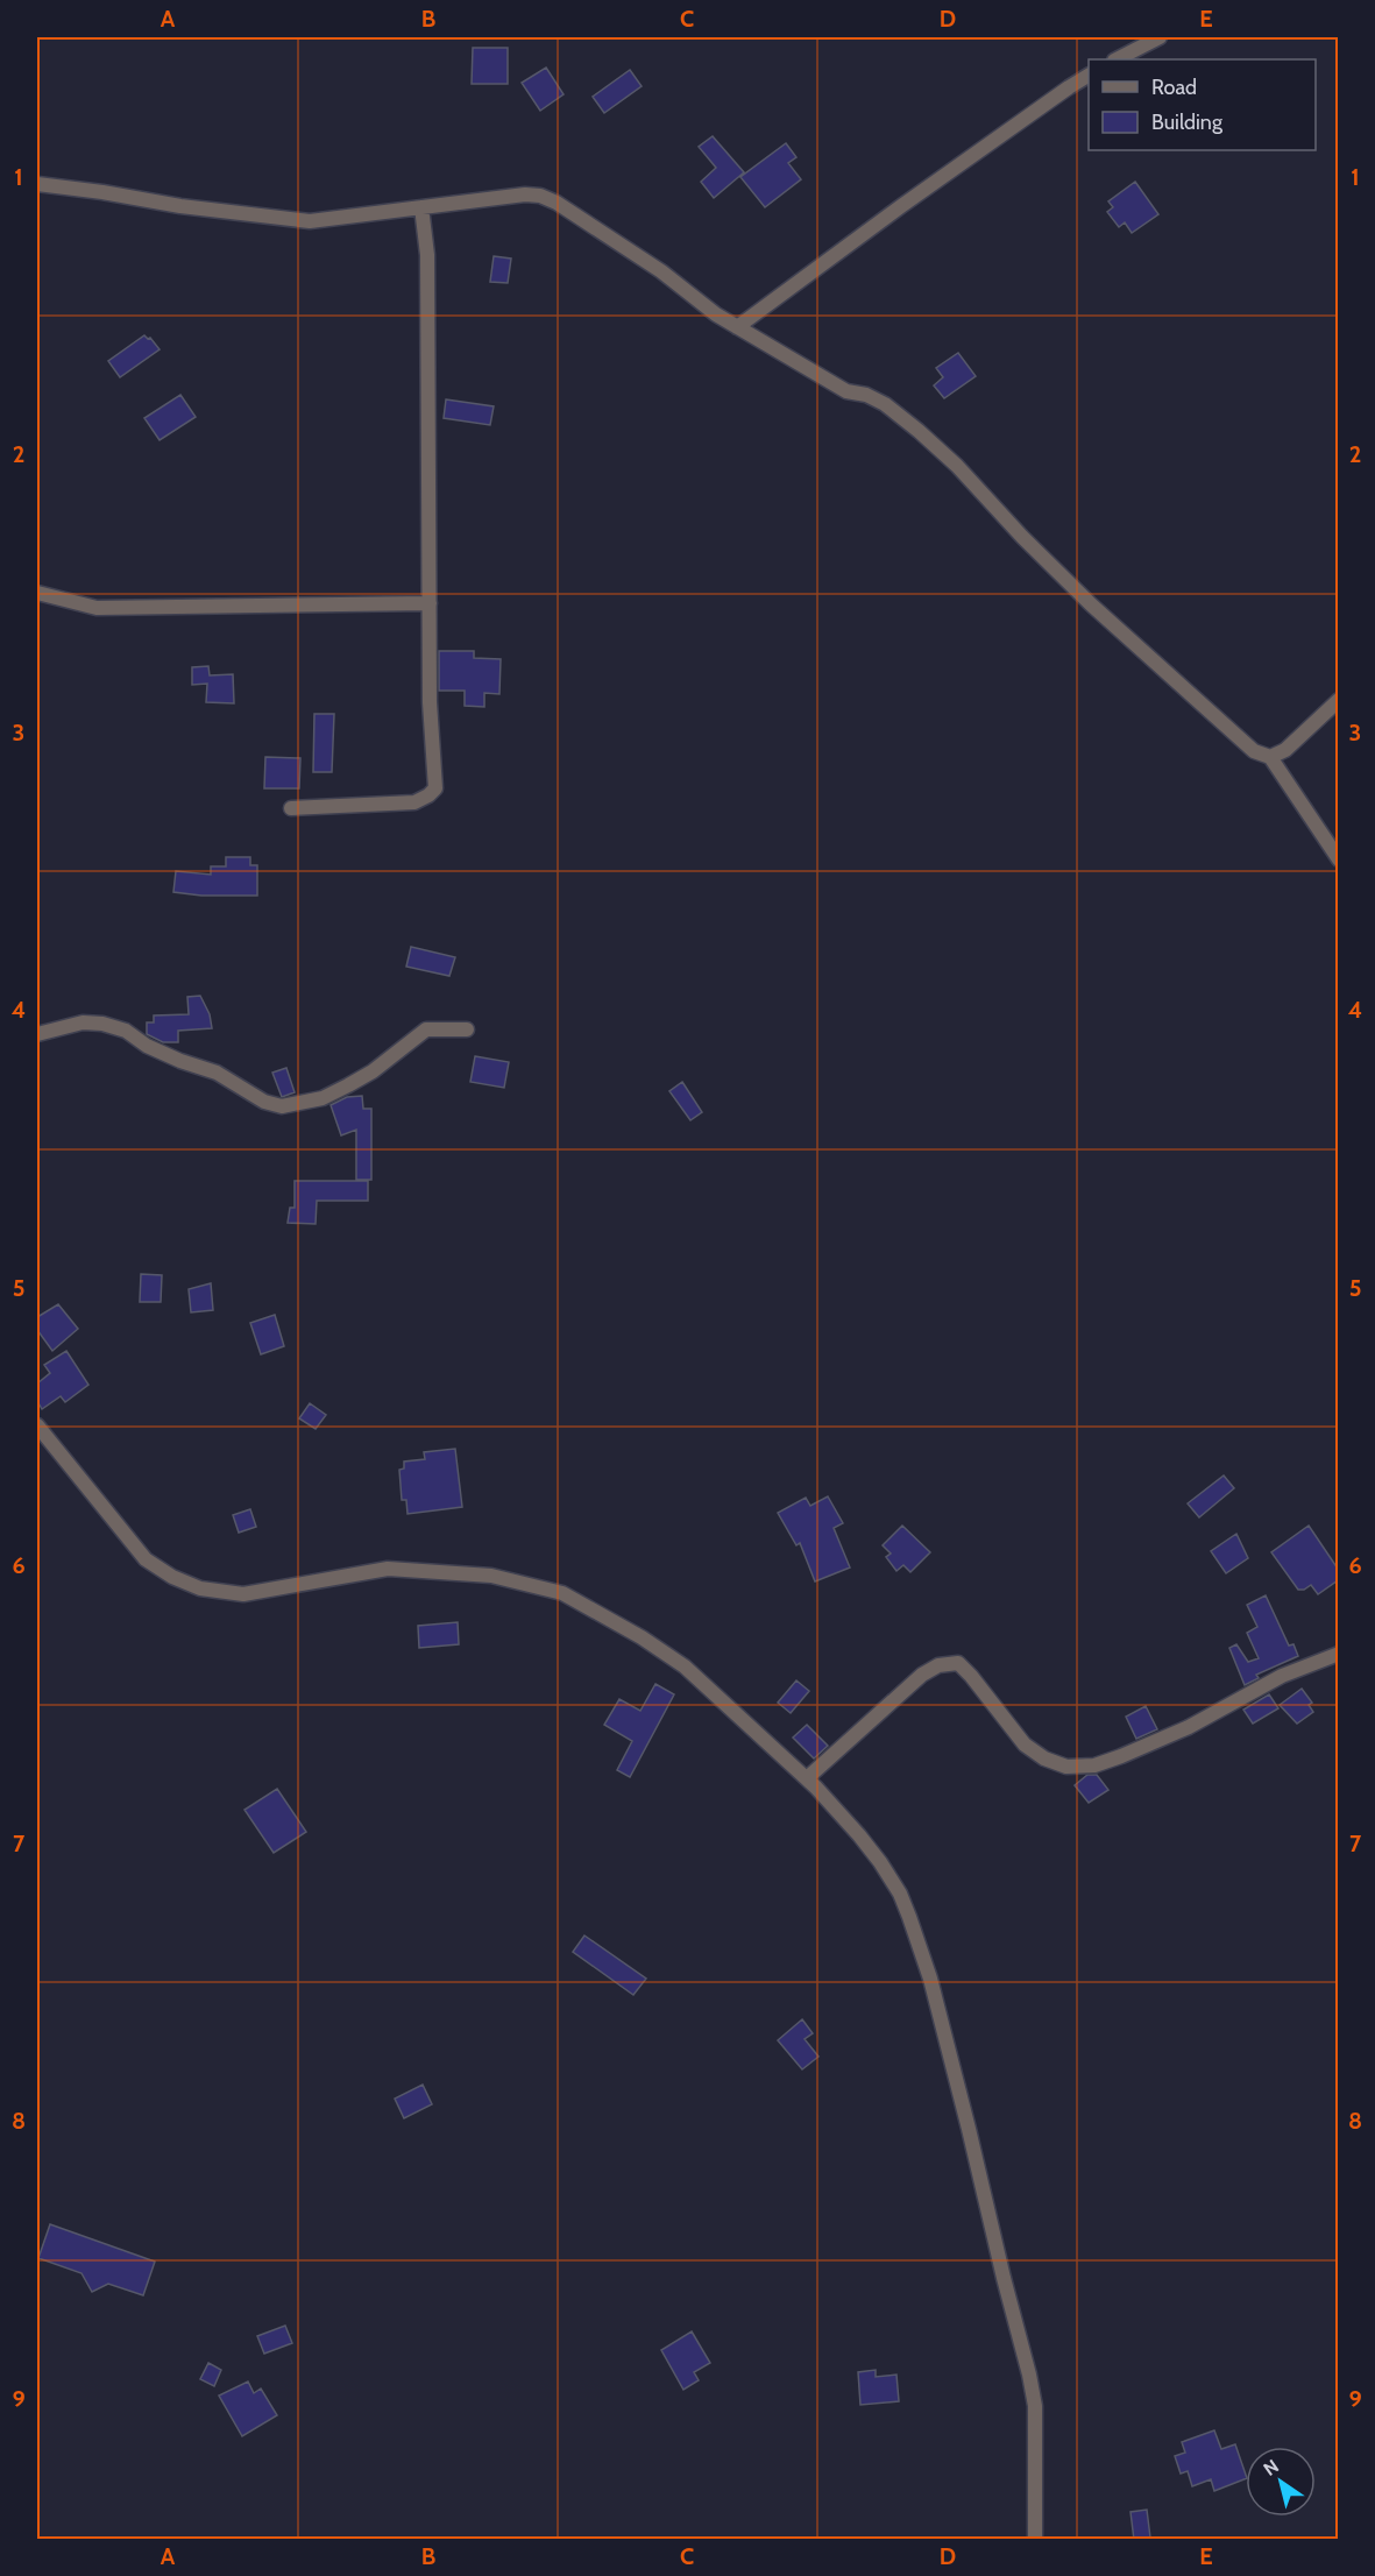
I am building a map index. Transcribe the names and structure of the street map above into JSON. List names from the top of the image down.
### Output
{
  "legend": ["Road", "Building"],
  "north": "top left",
  "grid": {
    "columns": [
      "A",
      "B",
      "C",
      "D",
      "E"
    ],
    "rows": [
      "1",
      "2",
      "3",
      "4",
      "5",
      "6",
      "7",
      "8",
      "9"
    ]
  }
}
